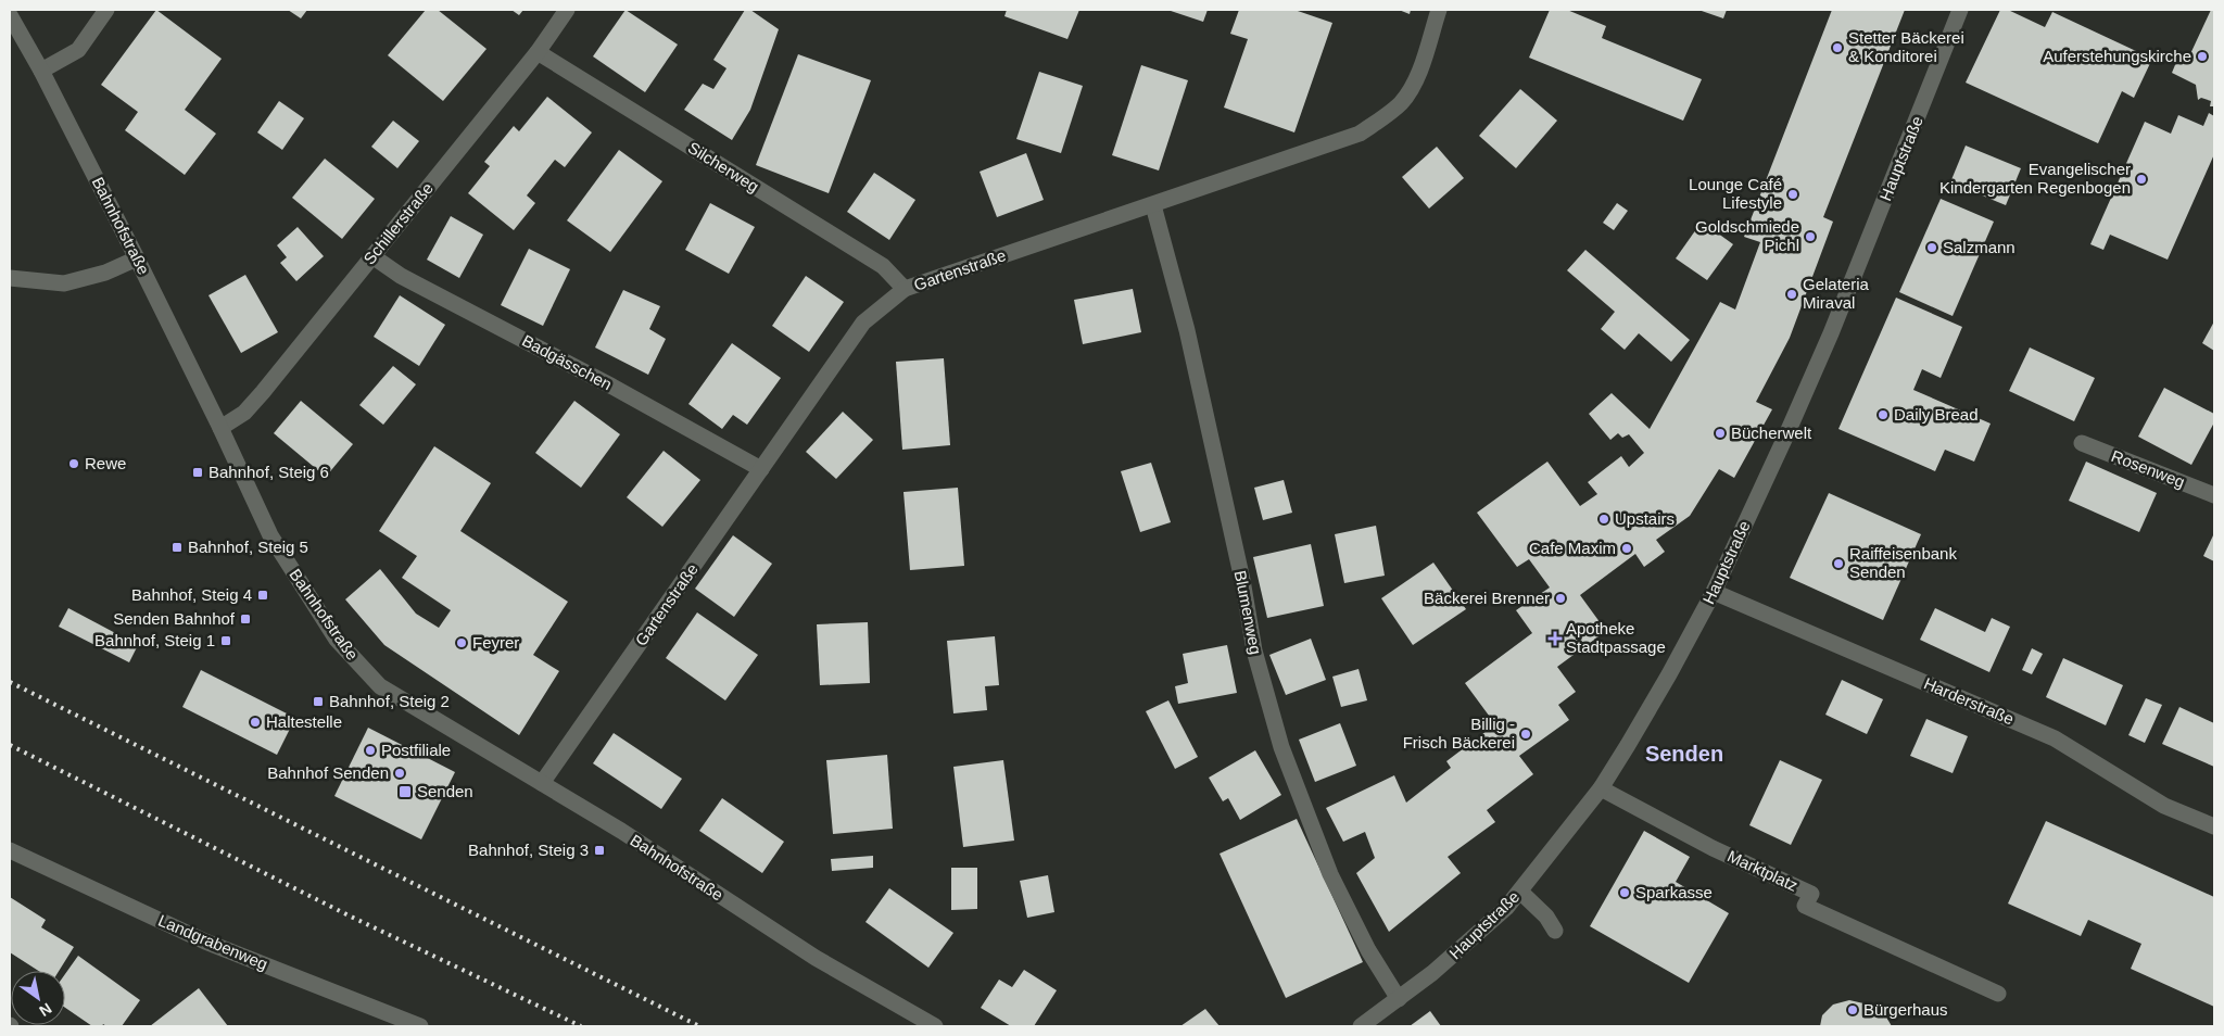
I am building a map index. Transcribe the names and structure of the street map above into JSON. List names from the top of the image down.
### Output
{
  "streets": {
    "street": [
      "Hauptstraße",
      "Silcherweg",
      "Schillerstraße",
      "Bahnhofstraße",
      "Gartenstraße",
      "Badgässchen",
      "Rosenweg",
      "Blumenweg",
      "Harderstraße",
      "Marktplatz",
      "Landgrabenweg"
    ]
  },
  "crossings": [
    ["Hauptstraße", "Blumenweg"],
    ["Hauptstraße", "Harderstraße"],
    ["Hauptstraße", "Marktplatz"],
    ["Silcherweg", "Schillerstraße"],
    ["Silcherweg", "Gartenstraße"],
    ["Schillerstraße", "Bahnhofstraße"],
    ["Schillerstraße", "Badgässchen"],
    ["Bahnhofstraße", "Gartenstraße"],
    ["Gartenstraße", "Badgässchen"],
    ["Gartenstraße", "Blumenweg"]
  ],
  "districts": ["Senden"],
  "places": {
    "other": [
      "Stetter Bäckerei & Konditorei",
      "Auferstehungskirche",
      "Evangelischer Kindergarten Regenbogen",
      "Lounge Café Lifestyle",
      "Goldschmiede Pichl",
      "Salzmann",
      "Gelateria Miraval",
      "Daily Bread",
      "Bücherwelt",
      "Rewe",
      "Upstairs",
      "Cafe Maxim",
      "Raiffeisenbank Senden",
      "Bäckerei Brenner",
      "Feyrer",
      "Haltestelle",
      "Billig - Frisch Bäckerei",
      "Postfiliale",
      "Bahnhof Senden",
      "Sparkasse",
      "Bürgerhaus"
    ],
    "transit": [
      "Bahnhof, Steig 6",
      "Bahnhof, Steig 5",
      "Bahnhof, Steig 4",
      "Senden Bahnhof",
      "Bahnhof, Steig 1",
      "Bahnhof, Steig 2",
      "Senden",
      "Bahnhof, Steig 3"
    ],
    "health": ["Apotheke Stadtpassage"]
  },
  "north": "bottom right"
}
